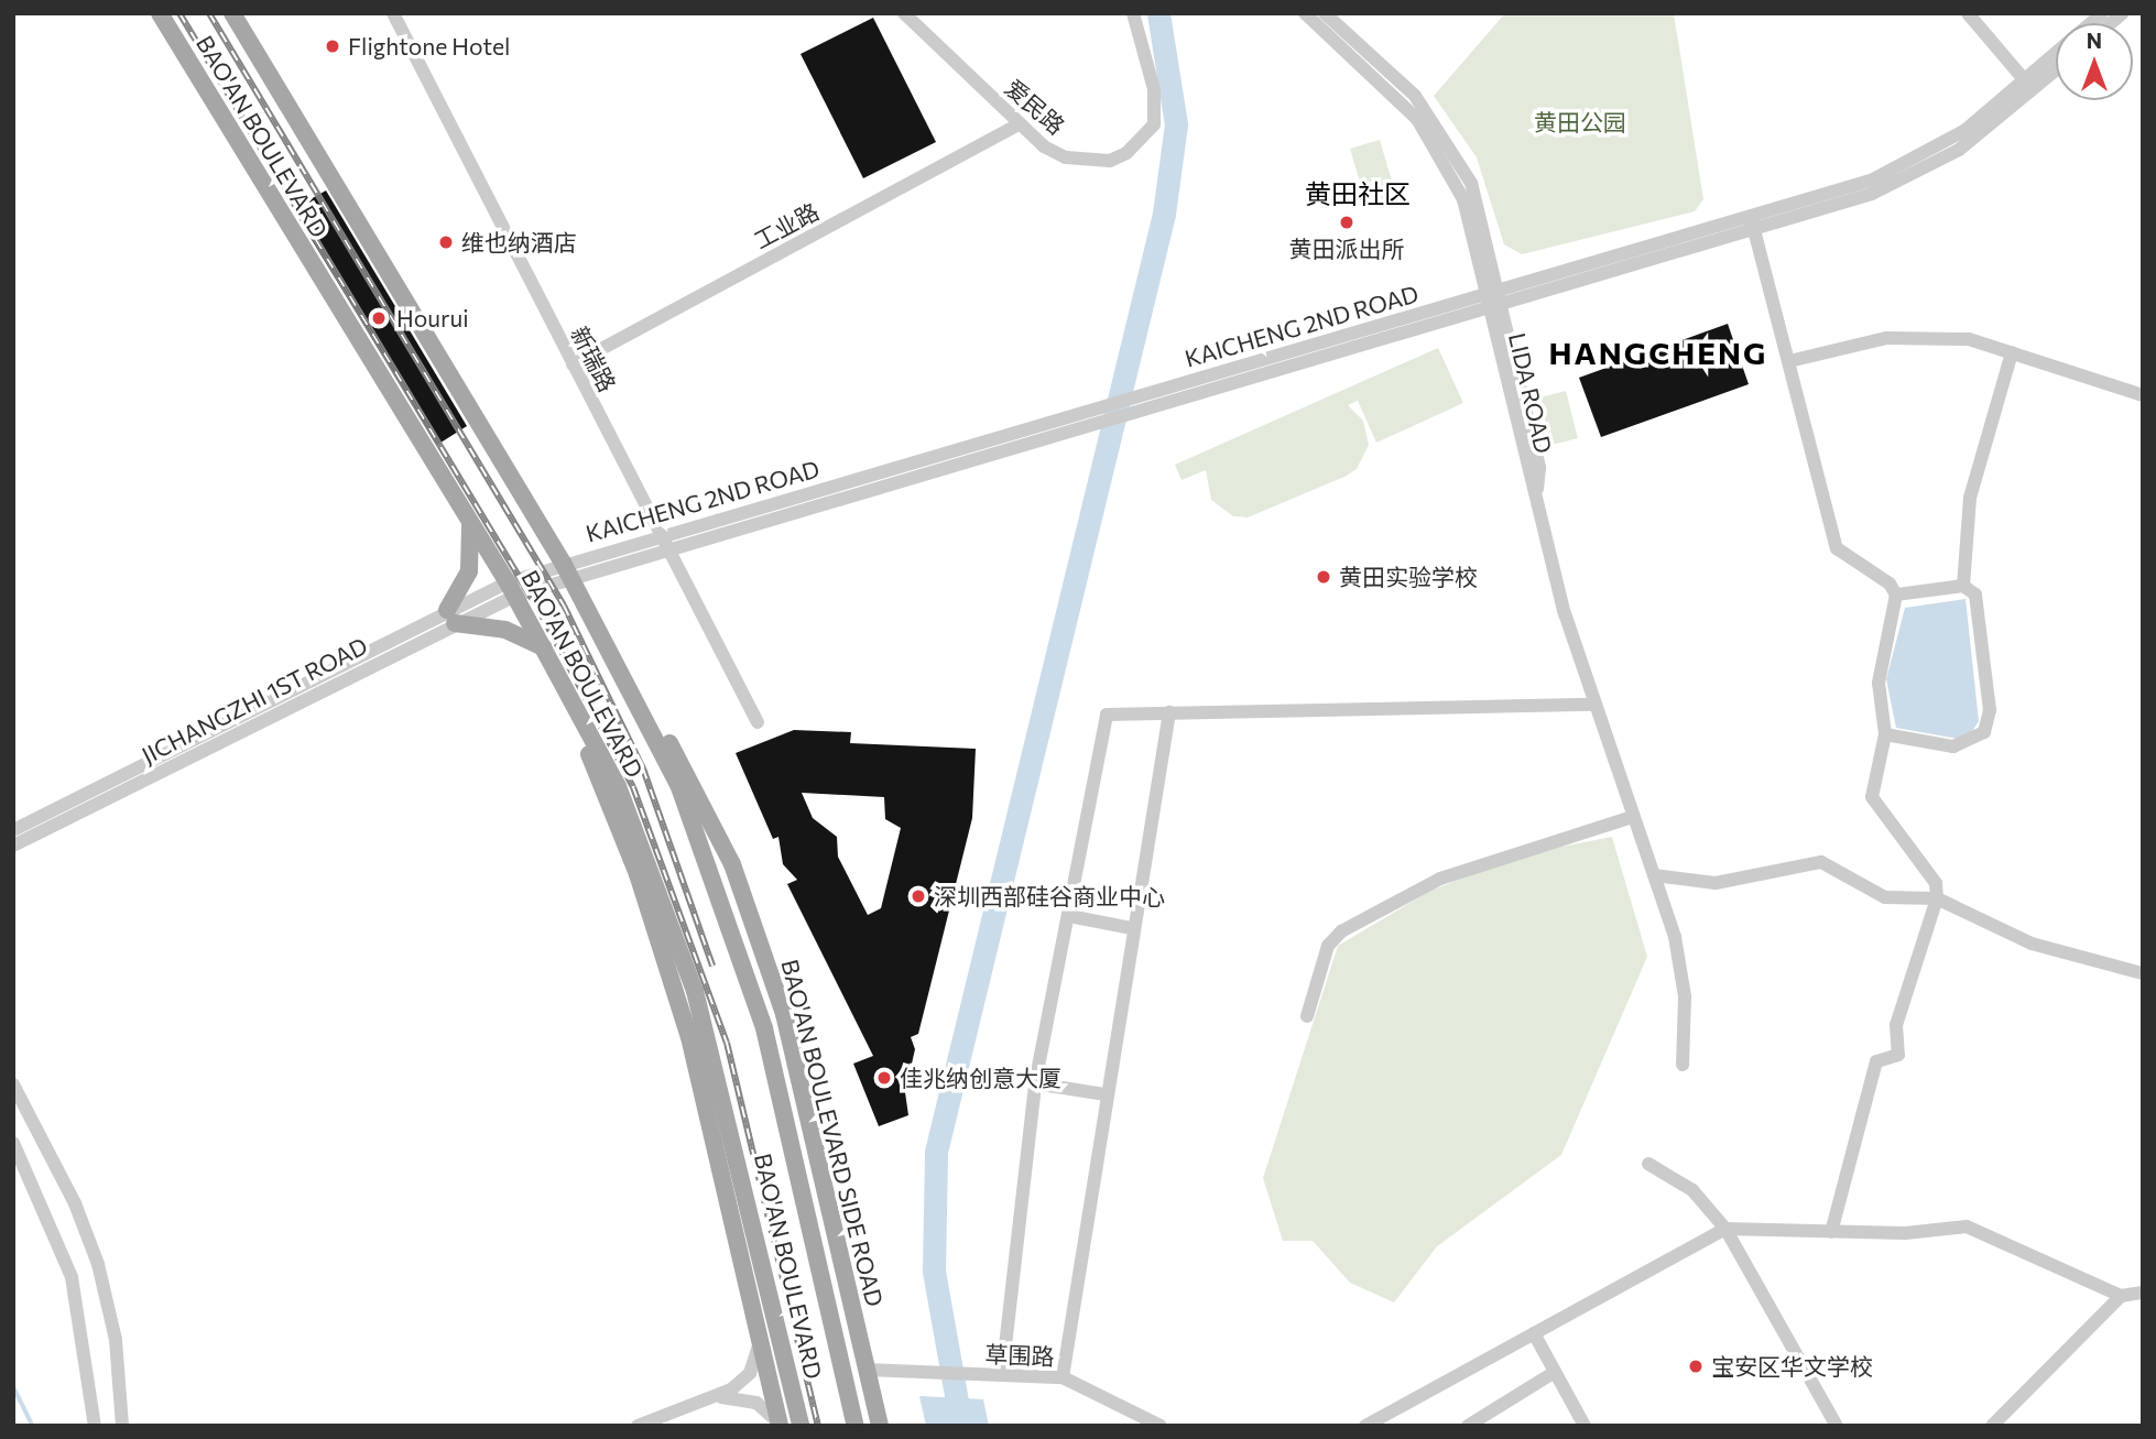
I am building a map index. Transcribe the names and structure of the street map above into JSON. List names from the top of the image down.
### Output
{
  "streets": {
    "main road": ["BAO'AN BOULEVARD", "BAO'AN BOULEVARD SIDE ROAD"],
    "street": [
      "爱民路",
      "工业路",
      "KAICHENG 2ND ROAD",
      "新瑞路",
      "LIDA ROAD",
      "JICHANGZHI 1ST ROAD",
      "草围路"
    ]
  },
  "crossings": [
    ["爱民路", "工业路"],
    ["BAO'AN BOULEVARD", "KAICHENG 2ND ROAD"],
    ["BAO'AN BOULEVARD", "JICHANGZHI 1ST ROAD"],
    ["BAO'AN BOULEVARD", "BAO'AN BOULEVARD SIDE ROAD"],
    ["工业路", "新瑞路"],
    ["KAICHENG 2ND ROAD", "新瑞路"],
    ["KAICHENG 2ND ROAD", "LIDA ROAD"],
    ["KAICHENG 2ND ROAD", "JICHANGZHI 1ST ROAD"],
    ["BAO'AN BOULEVARD SIDE ROAD", "草围路"]
  ],
  "districts": ["黄田社区", "HANGCHENG"],
  "parks": ["黄田公园"],
  "places": [
    "Flightone Hotel",
    "黄田派出所",
    "维也纳酒店",
    "Hourui",
    "黄田实验学校",
    "深圳西部硅谷商业中心",
    "佳兆纳创意大厦",
    "宝安区华文学校"
  ],
  "north": "top"
}
